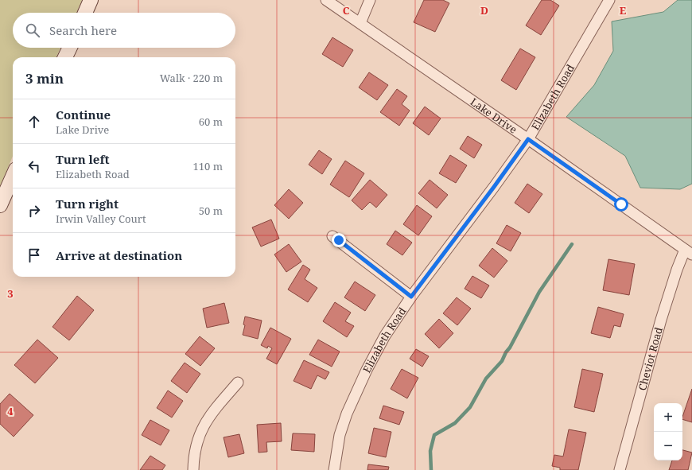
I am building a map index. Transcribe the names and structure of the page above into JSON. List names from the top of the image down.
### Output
{
  "streets": {
    "street": ["Elizabeth Road", "Lake Drive", "Cheviot Road"]
  },
  "crossings": [
    ["Elizabeth Road", "Lake Drive"],
    ["Lake Drive", "Cheviot Road"]
  ],
  "page": {
    "search": "Search here",
    "heading": ["3 min", "Walk · 220 m"],
    "list": [
      ["Continue", "Lake Drive", "60 m"],
      ["Turn left", "Elizabeth Road", "110 m"],
      ["Turn right", "Irwin Valley Court", "50 m"],
      "Arrive at destination"
    ],
    "map_buttons": ["+", "−"]
  },
  "grid": {
    "columns": ["C", "D", "E"],
    "rows": ["3", "4"]
  }
}
